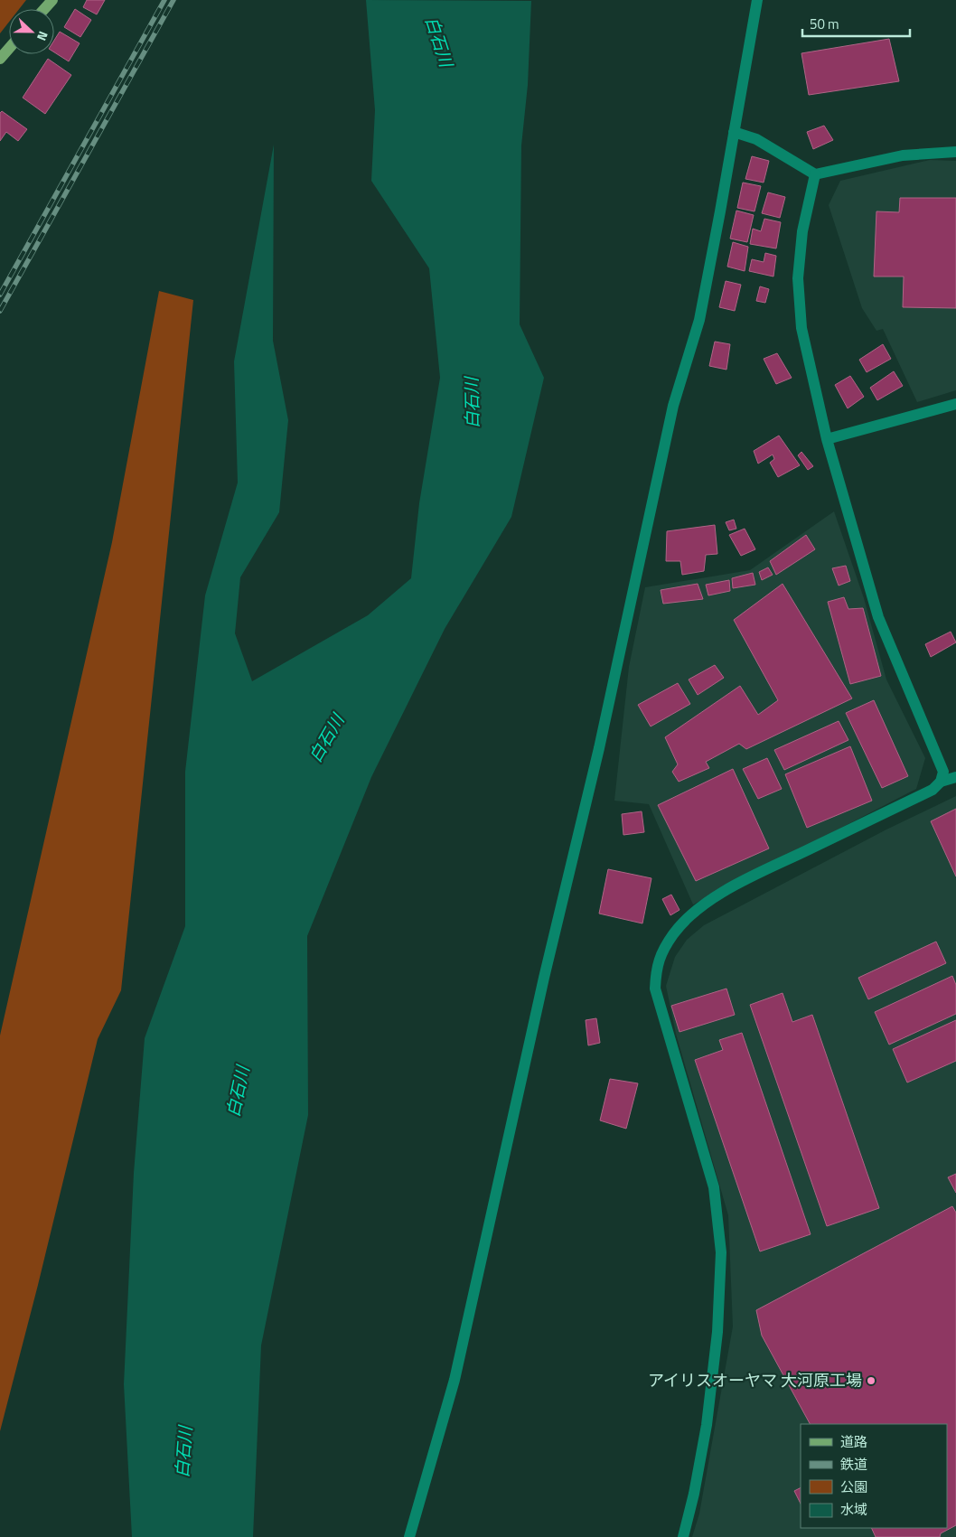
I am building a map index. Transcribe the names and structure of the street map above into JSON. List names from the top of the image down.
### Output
{
  "water": ["白石川"],
  "places": ["アイリスオーヤマ 大河原工場"],
  "legend": [
    "道路",
    "鉄道",
    "公園",
    "水域"
  ],
  "scale_bar": "50 m",
  "north": "right"
}
